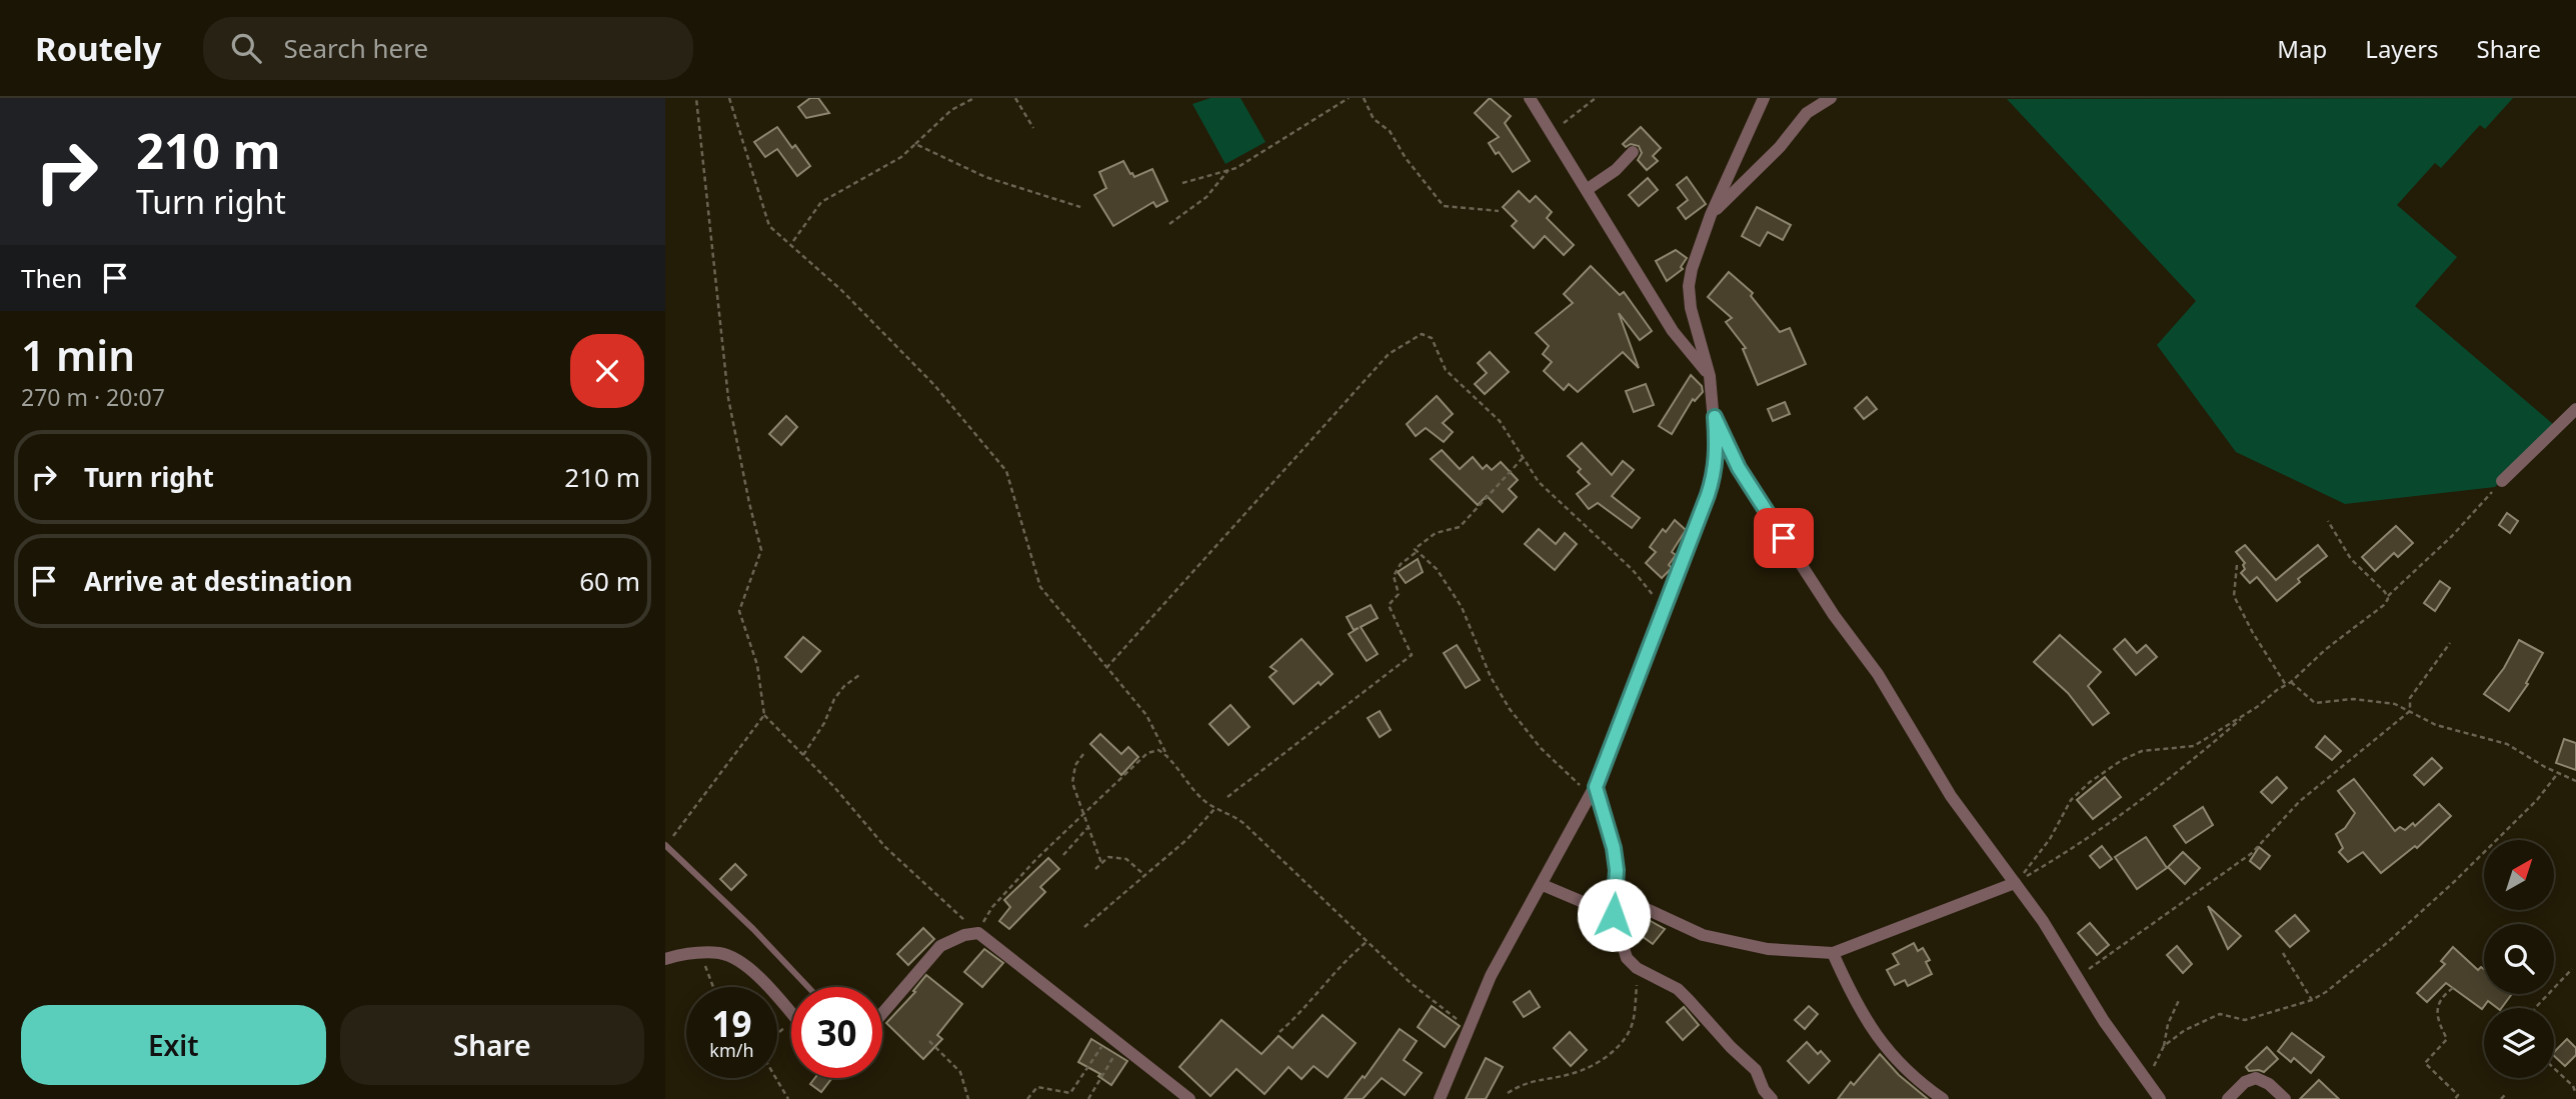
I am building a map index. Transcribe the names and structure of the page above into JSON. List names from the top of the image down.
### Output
{
  "north": "top right",
  "page": {
    "header": "Routely",
    "search": "Search here",
    "nav": ["Map", "Layers", "Share"],
    "turn": ["210 m", "Turn right"],
    "then": "Then",
    "heading": ["1 min", "270 m · 20:07"],
    "list": [
      {
        "name": "Turn right",
        "value": "210 m"
      },
      {
        "name": "Arrive at destination",
        "value": "60 m"
      }
    ],
    "speed": "19 km/h",
    "limit": "30",
    "buttons": ["Exit", "Share"]
  }
}
